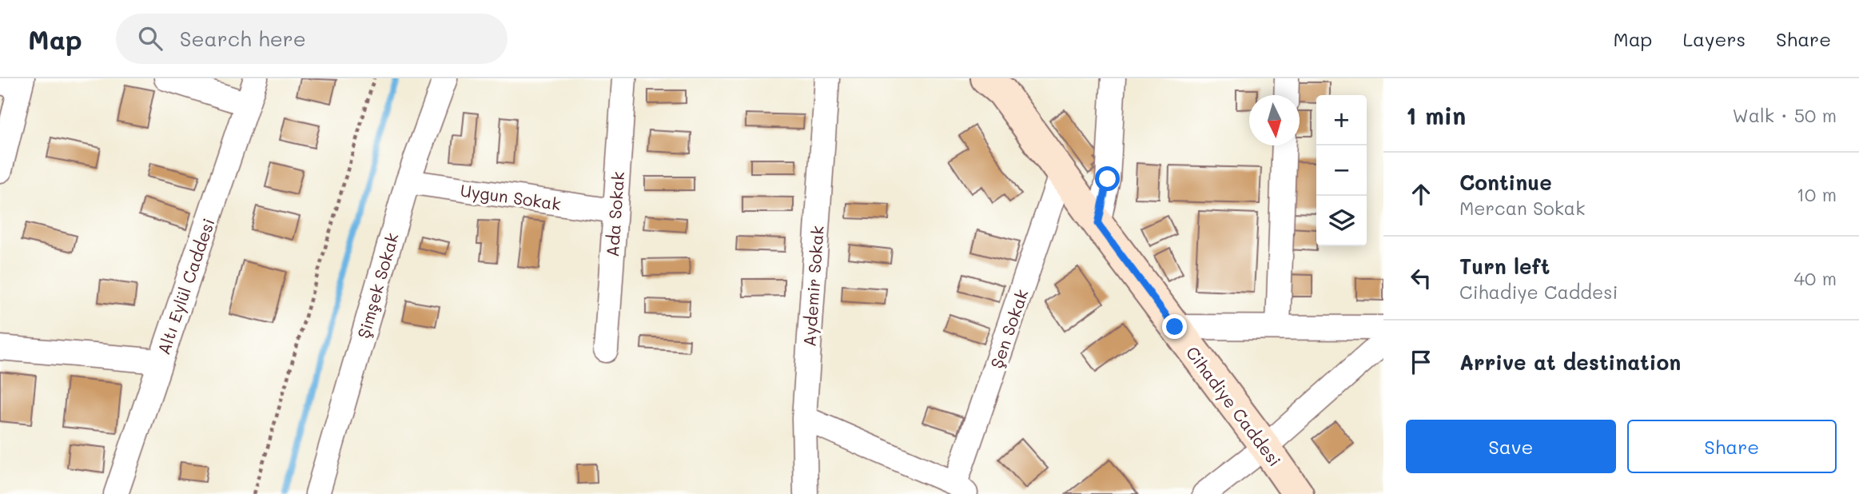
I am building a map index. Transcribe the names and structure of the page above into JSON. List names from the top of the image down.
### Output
{
  "streets": {
    "street": [
      "Uygun Sokak",
      "Ada Sokak",
      "Şimşek Sokak",
      "Altı Eylül Caddesi",
      "Aydemir Sokak",
      "Şen Sokak",
      "Cihadiye Caddesi"
    ]
  },
  "crossings": [
    ["Uygun Sokak", "Ada Sokak"],
    ["Uygun Sokak", "Şimşek Sokak"],
    ["Şen Sokak", "Cihadiye Caddesi"]
  ],
  "north": "bottom",
  "page": {
    "header": "Map",
    "search": "Search here",
    "nav": ["Map", "Layers", "Share"],
    "heading": ["1 min", "Walk · 50 m"],
    "map_buttons": ["+", "−"],
    "list": [
      ["Continue", "Mercan Sokak", "10 m"],
      ["Turn left", "Cihadiye Caddesi", "40 m"],
      "Arrive at destination"
    ],
    "buttons": ["Save", "Share"]
  }
}
